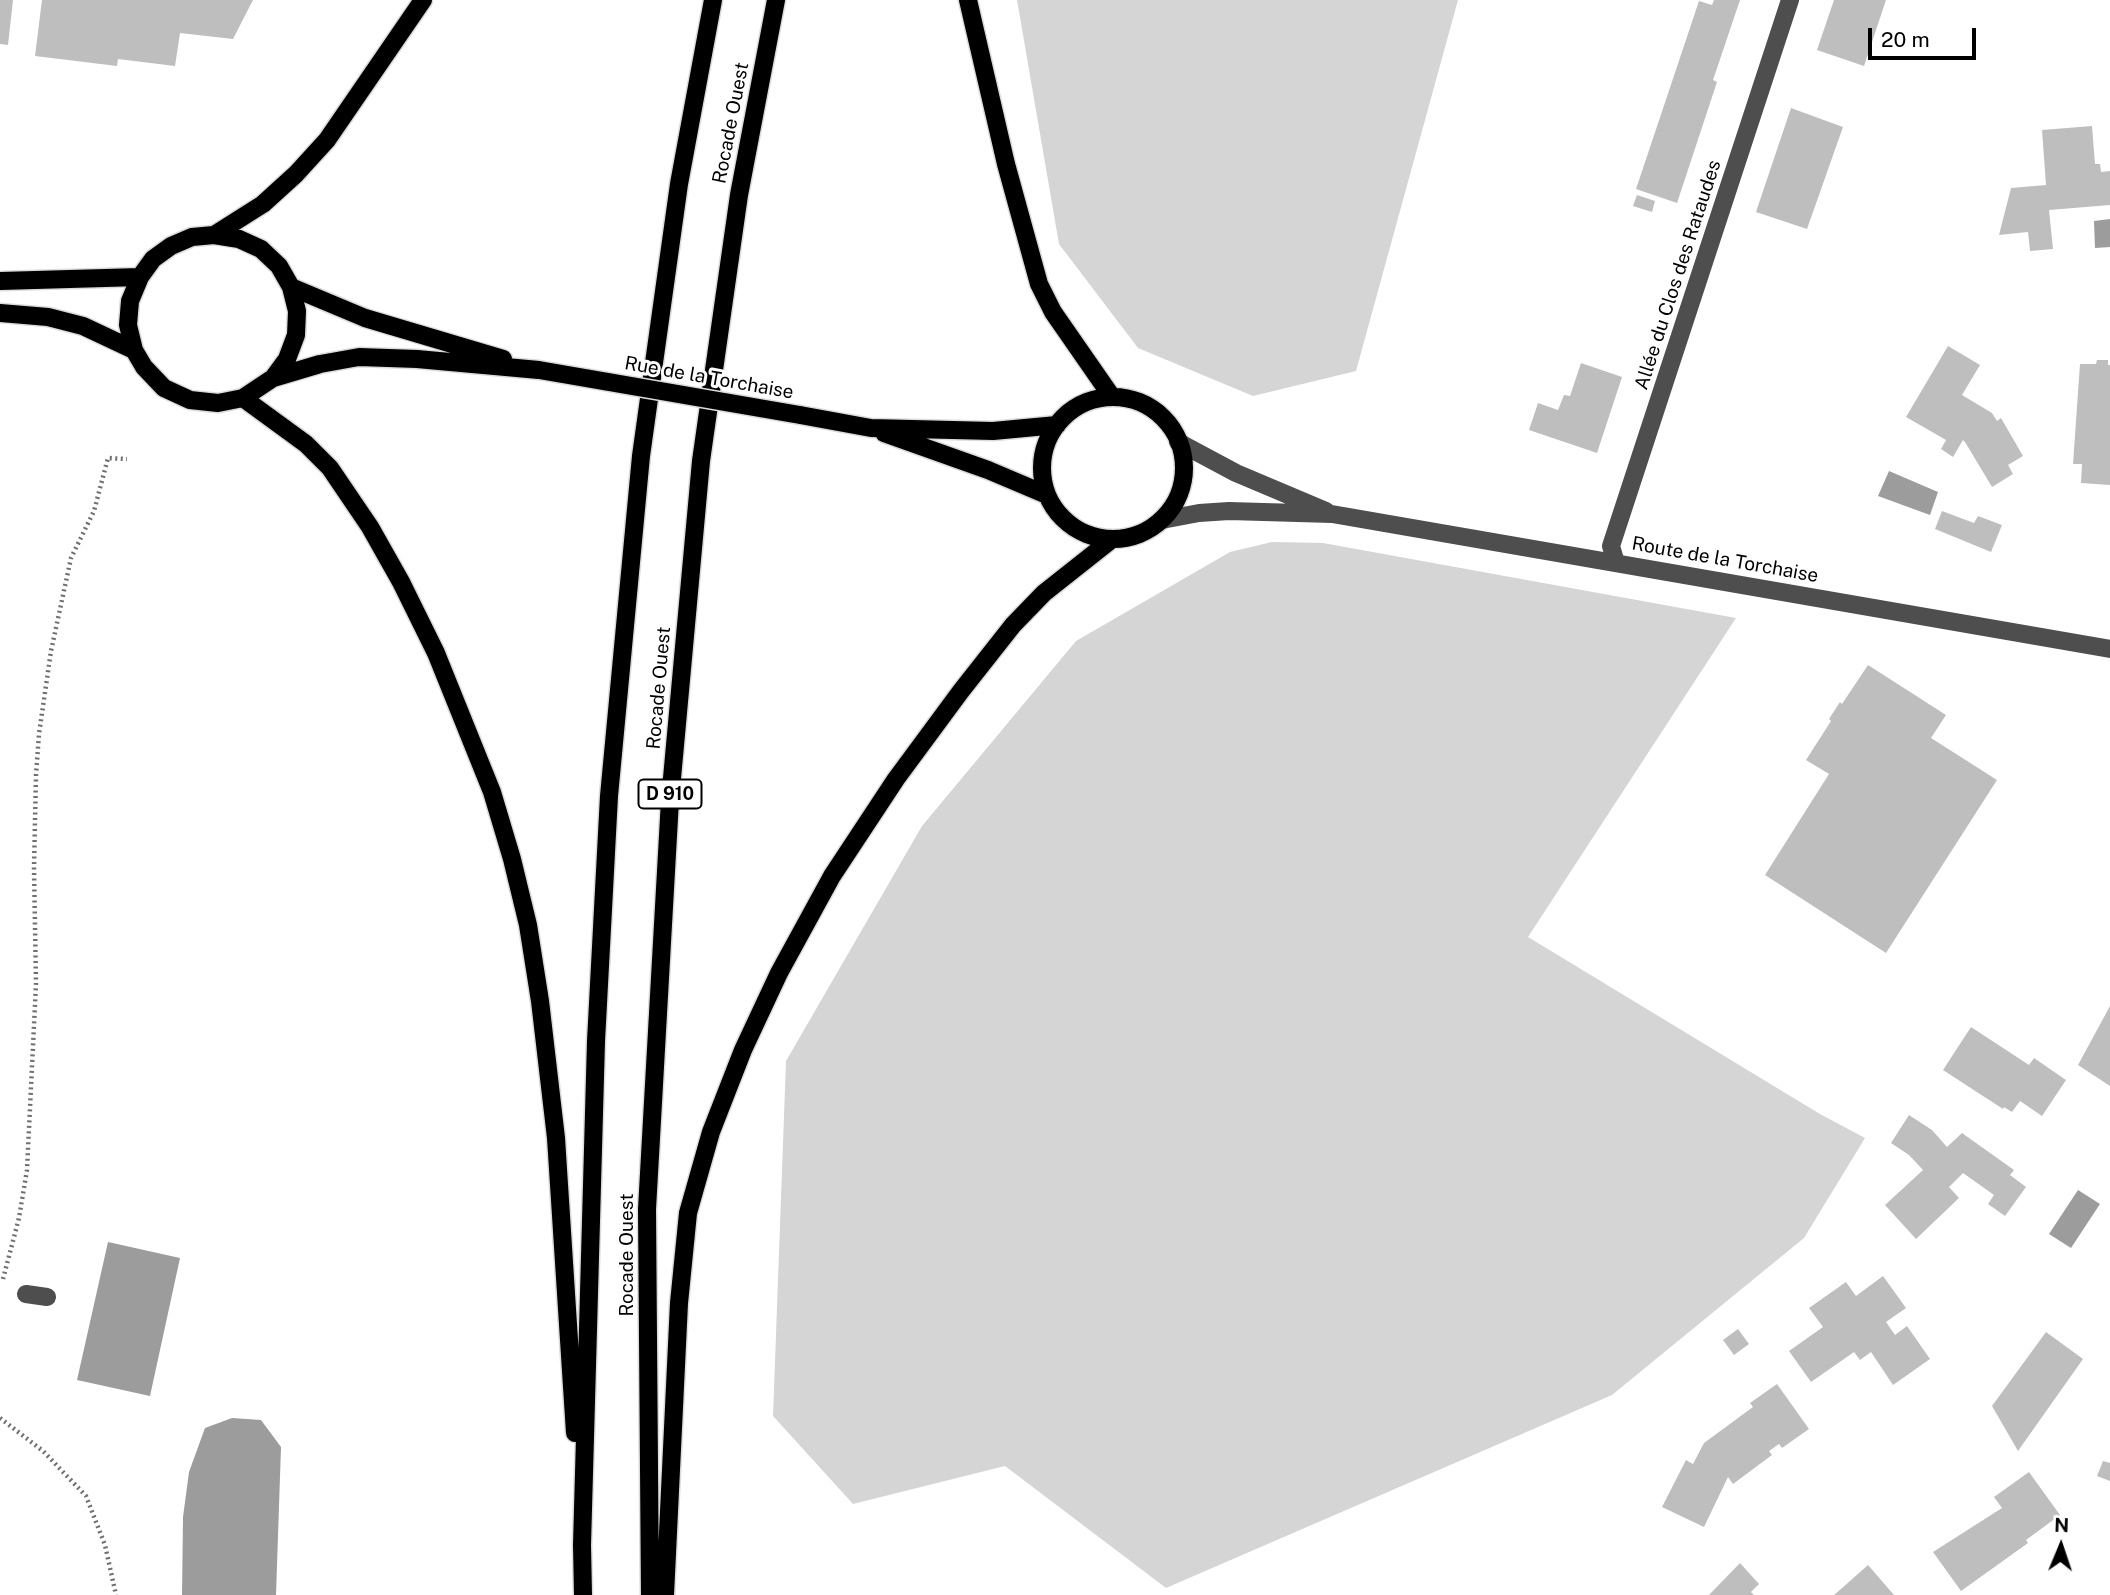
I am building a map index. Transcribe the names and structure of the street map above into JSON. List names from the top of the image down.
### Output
{
  "streets": {
    "main road": ["Rocade Ouest", "Rue de la Torchaise", "D 910"],
    "street": ["Allée du Clos des Rataudes", "Route de la Torchaise"]
  },
  "crossings": [
    ["Allée du Clos des Rataudes", "Route de la Torchaise"],
    ["Rue de la Torchaise", "Route de la Torchaise"]
  ],
  "scale_bar": "20 m",
  "north": "top"
}
